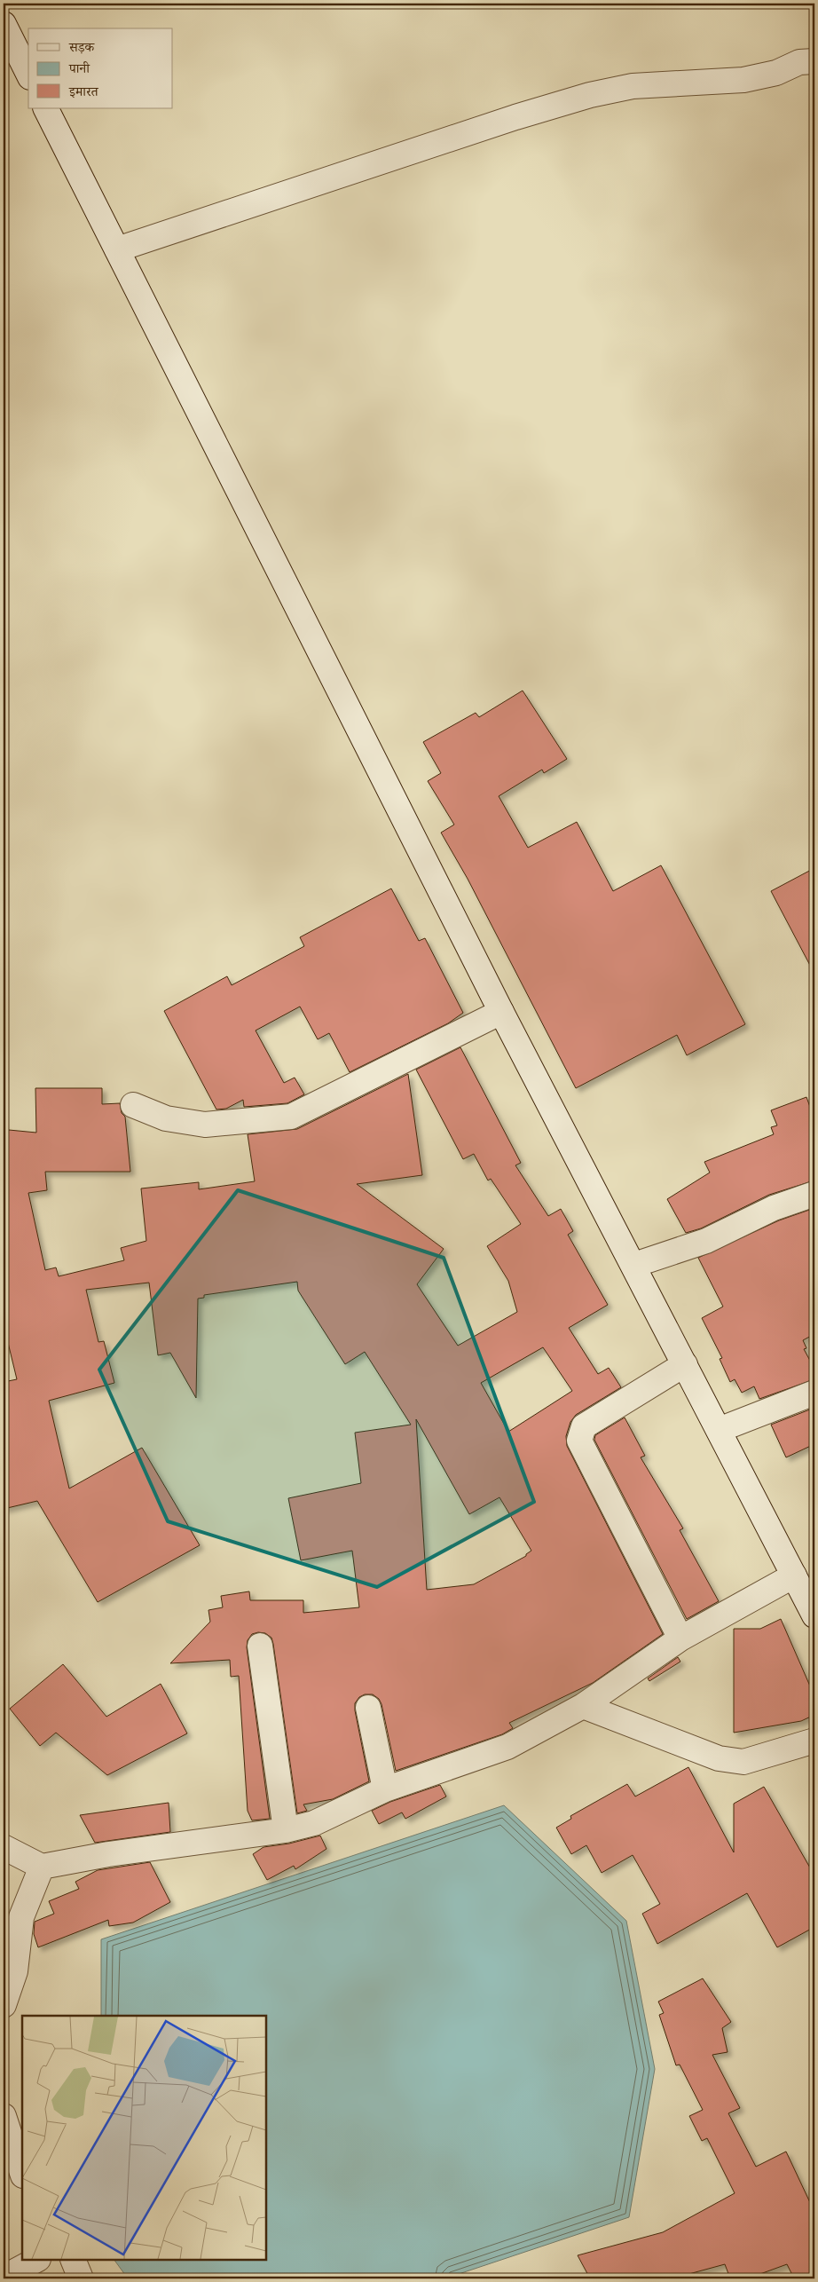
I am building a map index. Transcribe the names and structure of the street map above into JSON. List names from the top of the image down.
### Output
{
  "legend": ["सड़क", "पानी", "इमारत"]
}
